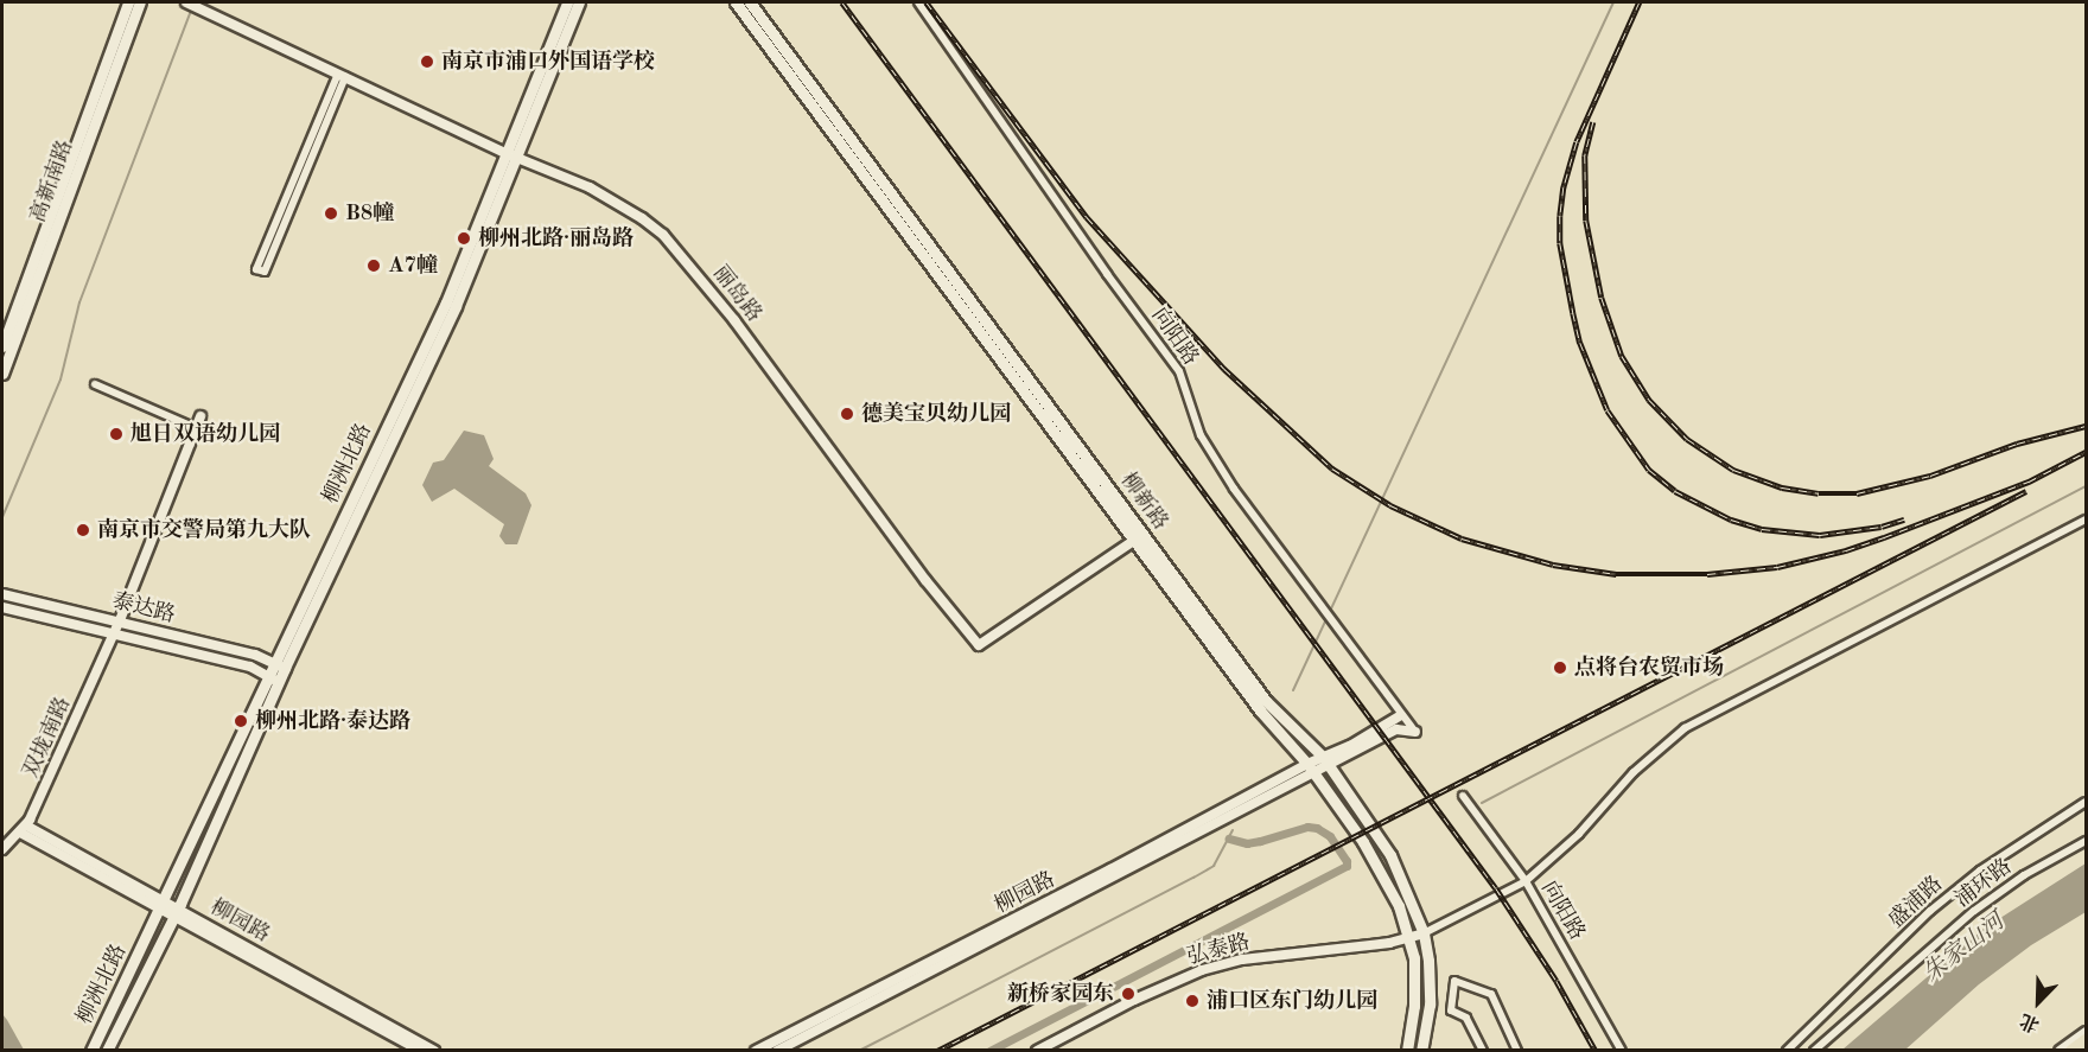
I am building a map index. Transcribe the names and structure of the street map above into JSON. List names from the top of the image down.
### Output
{
  "streets": {
    "main road": ["高新南路", "柳洲北路", "柳新路"],
    "street": [
      "丽岛路",
      "向阳路",
      "泰达路",
      "双垅南路",
      "浦环路",
      "柳园路",
      "盛浦路",
      "弘泰路"
    ]
  },
  "crossings": [
    ["丽岛路", "柳洲北路"],
    ["丽岛路", "柳新路"],
    ["柳洲北路", "泰达路"],
    ["柳洲北路", "柳园路"],
    ["柳新路", "柳园路"],
    ["柳新路", "弘泰路"],
    ["泰达路", "双垅南路"],
    ["双垅南路", "柳园路"]
  ],
  "water": ["朱家山河"],
  "places": [
    "南京市浦口外国语学校",
    "B8幢",
    "柳州北路·丽岛路",
    "A7幢",
    "德美宝贝幼儿园",
    "旭日双语幼儿园",
    "南京市交警局第九大队",
    "点将台农贸市场",
    "柳州北路·泰达路",
    "新桥家园东",
    "浦口区东门幼儿园"
  ],
  "north": "bottom left"
}
